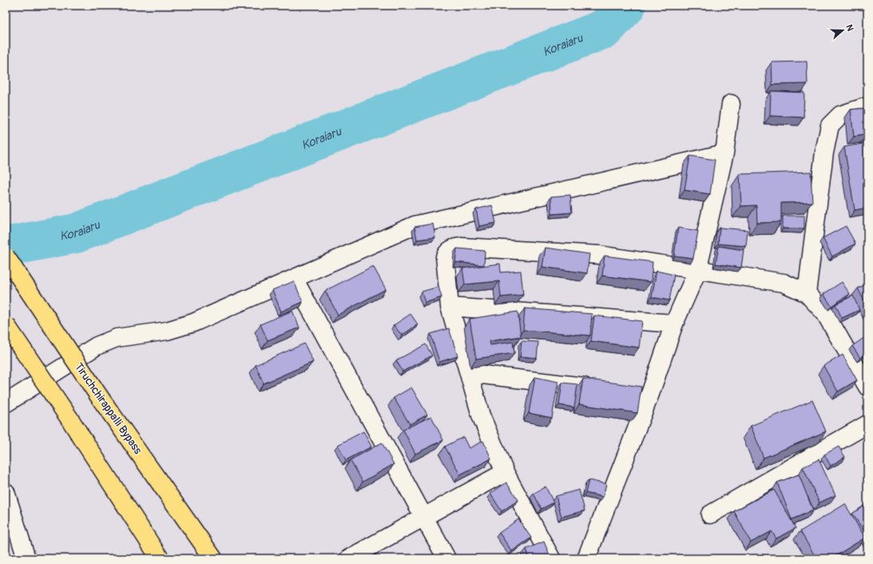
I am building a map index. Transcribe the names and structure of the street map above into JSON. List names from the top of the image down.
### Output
{
  "streets": {
    "highway": ["Tiruchchirappalli Bypass"]
  },
  "water": ["Koraiaru"],
  "north": "right"
}
